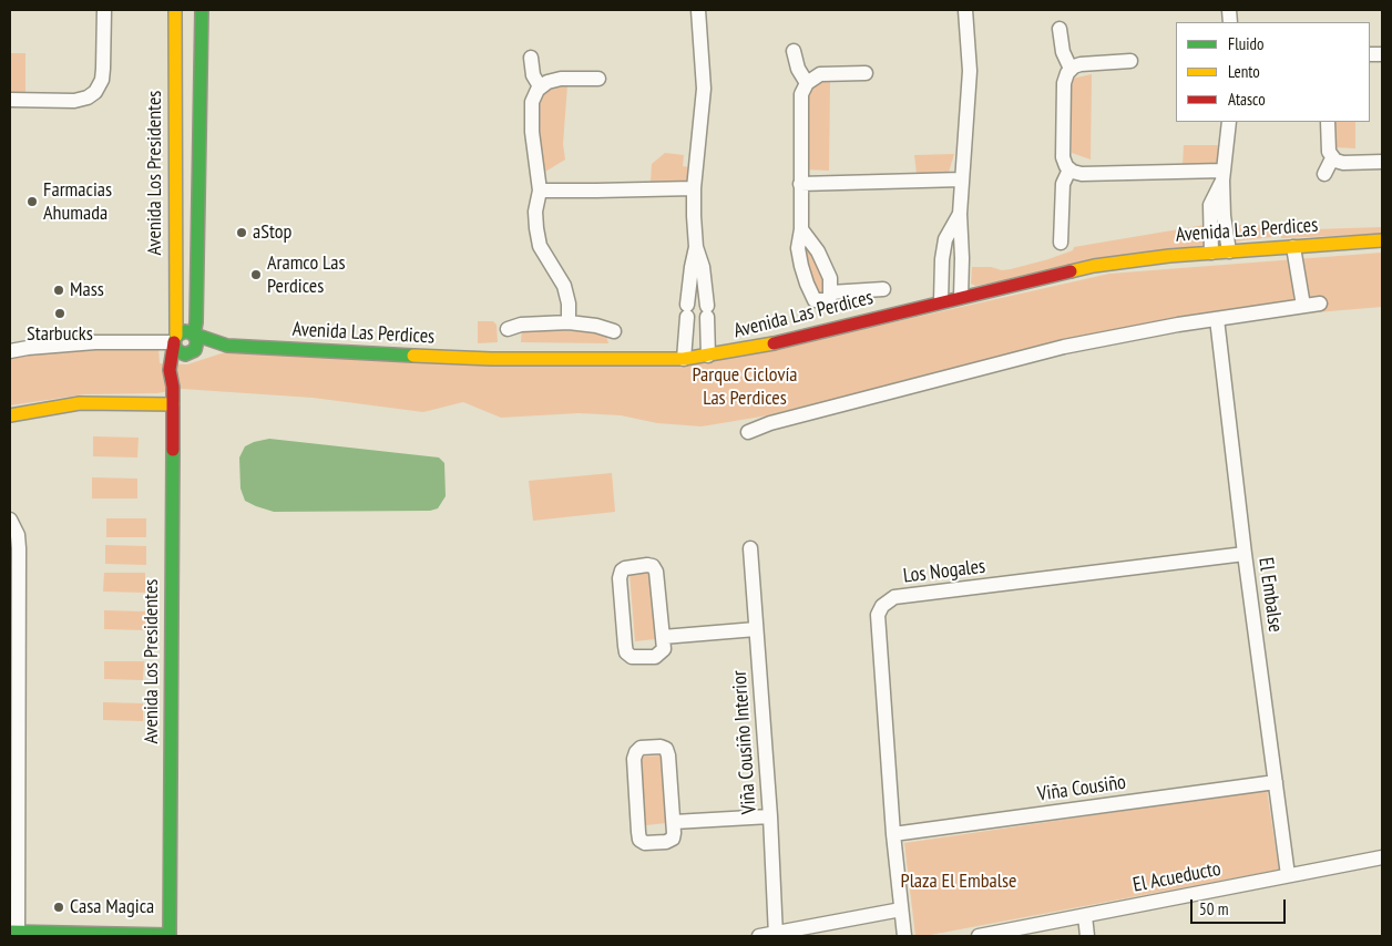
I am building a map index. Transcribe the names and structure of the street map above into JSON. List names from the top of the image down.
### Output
{
  "streets": {
    "street": [
      "Avenida Los Presidentes",
      "Avenida Las Perdices",
      "Los Nogales",
      "El Embalse",
      "Viña Cousiño Interior",
      "Viña Cousiño",
      "El Acueducto"
    ]
  },
  "crossings": [
    ["Avenida Los Presidentes", "Avenida Las Perdices"],
    ["Los Nogales", "El Embalse"],
    ["Los Nogales", "Viña Cousiño"],
    ["El Embalse", "Viña Cousiño"],
    ["El Embalse", "El Acueducto"]
  ],
  "parks": ["Parque Ciclovía Las Perdices", "Plaza El Embalse"],
  "places": [
    "Farmacias Ahumada",
    "aStop",
    "Aramco Las Perdices",
    "Mass",
    "Starbucks",
    "Casa Magica"
  ],
  "legend": ["Fluido", "Lento", "Atasco"],
  "scale_bar": "50 m"
}
